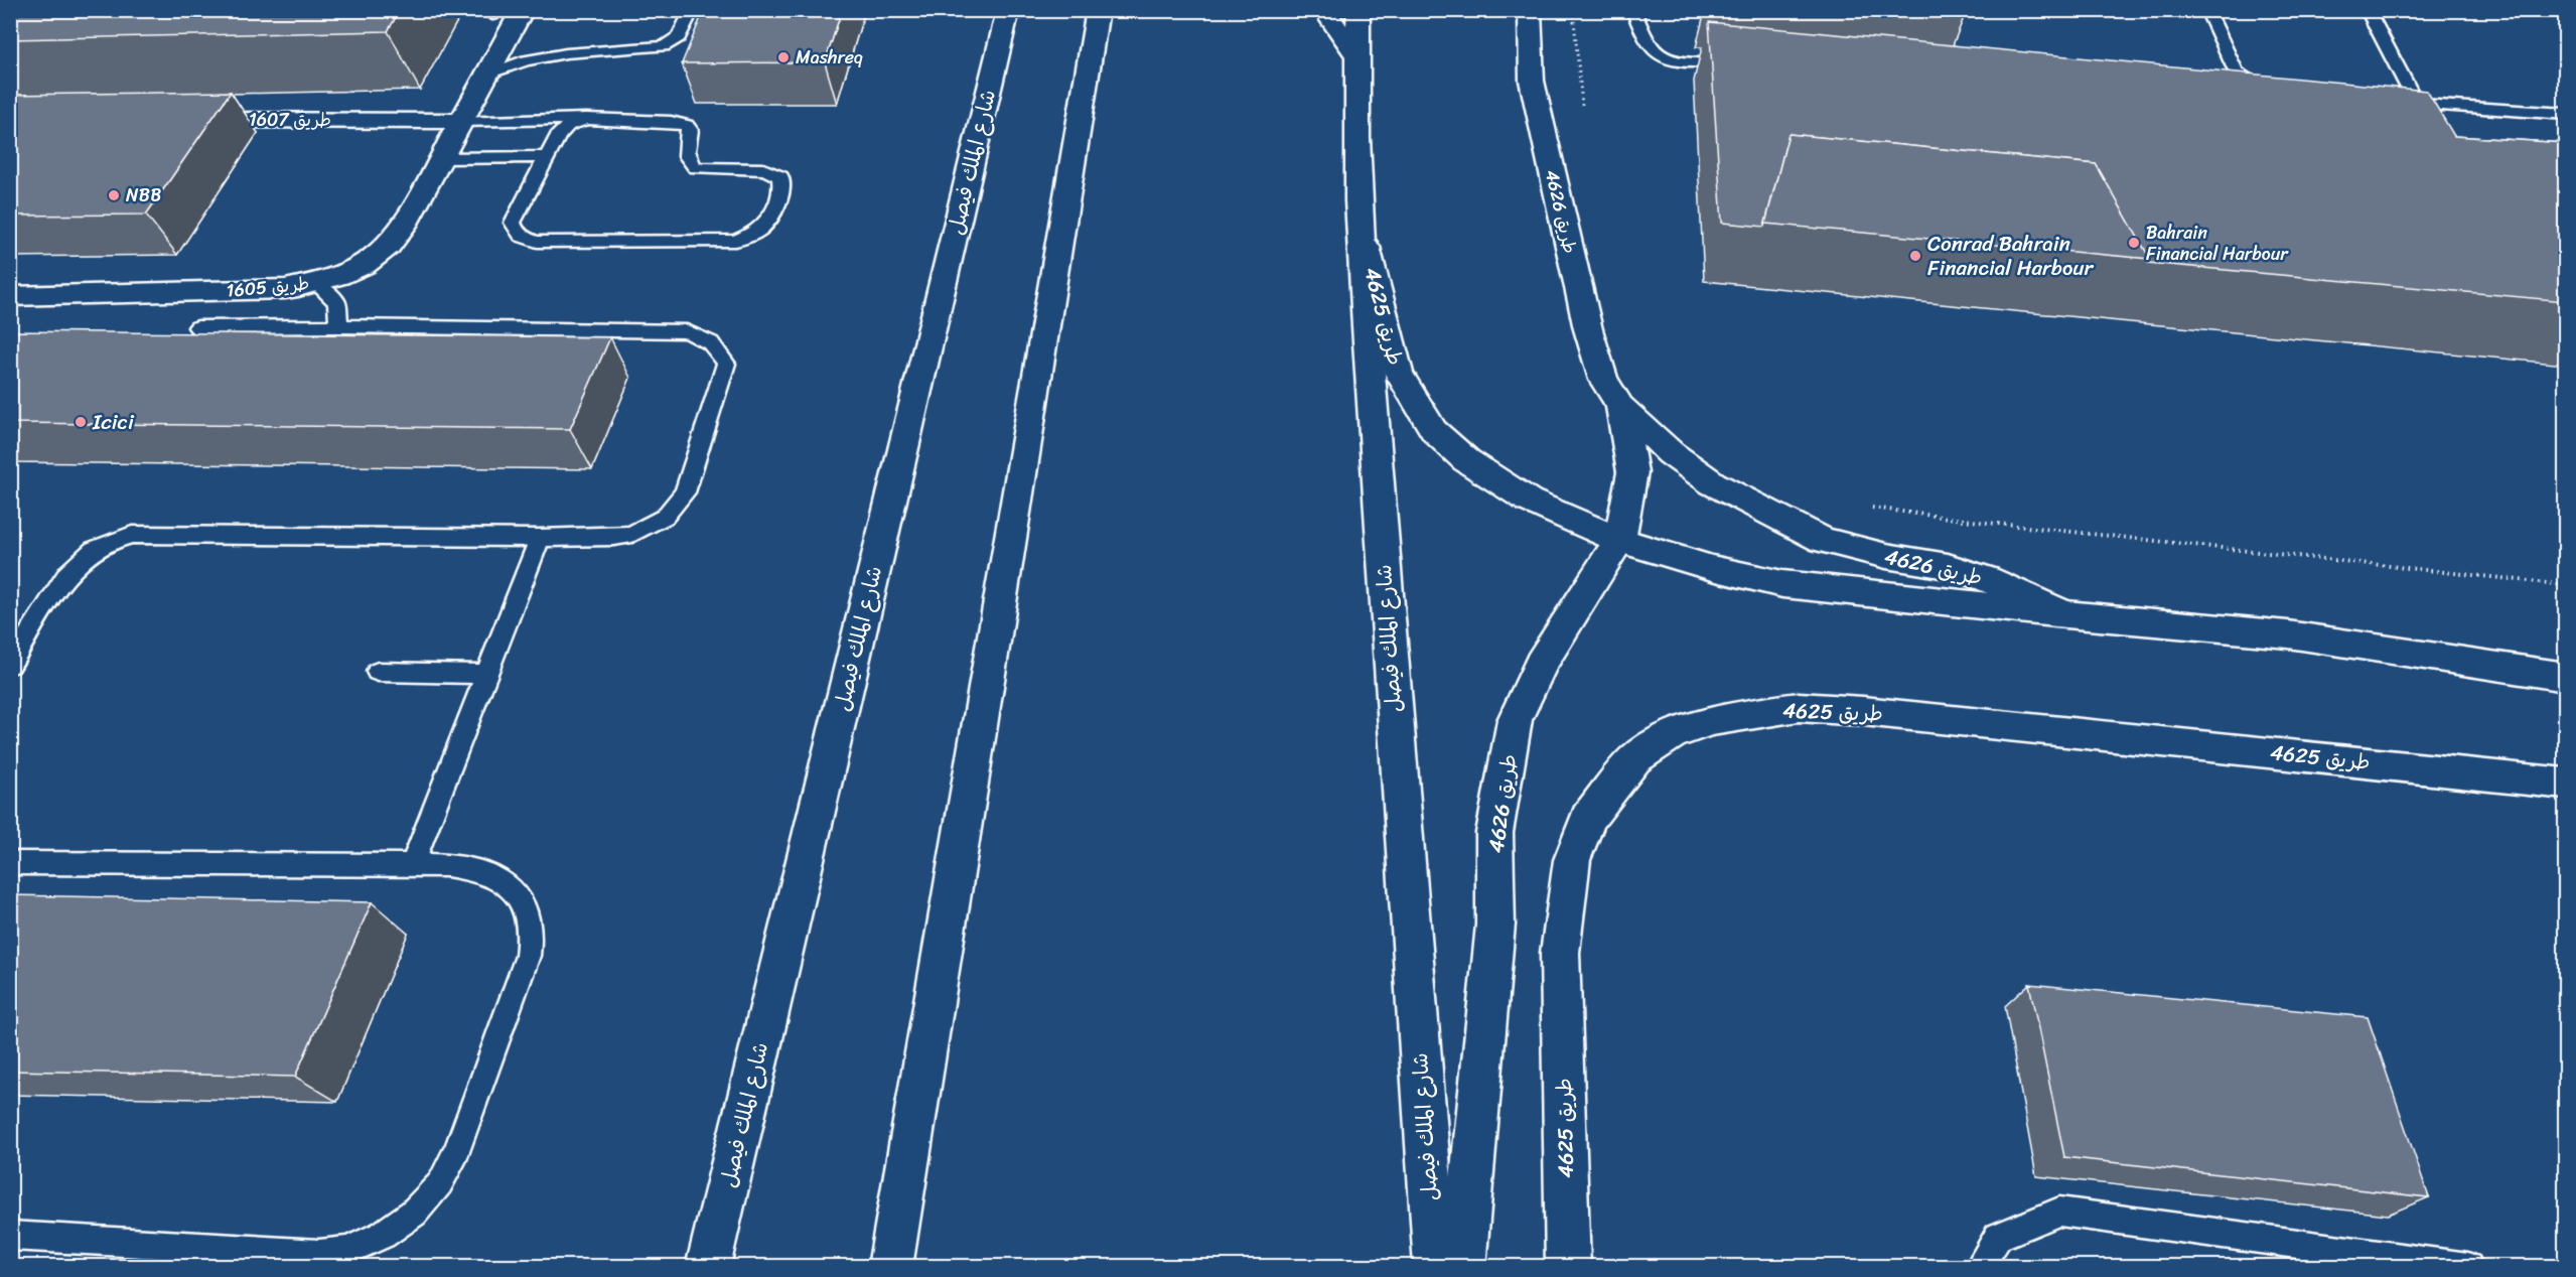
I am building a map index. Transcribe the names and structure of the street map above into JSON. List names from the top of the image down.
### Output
{
  "streets": {
    "main road": [
      "طريق 1607",
      "شارع الملك فيصل",
      "طريق 4626",
      "طريق 1605",
      "طريق 4625"
    ]
  },
  "crossings": [
    ["طريق 1607", "طريق 1605"],
    ["شارع الملك فيصل", "طريق 4625"],
    ["طريق 4626", "طريق 4625"]
  ],
  "places": [
    "Mashreq",
    "NBB",
    "Bahrain Financial Harbour",
    "Conrad Bahrain Financial Harbour",
    "Icici"
  ]
}
